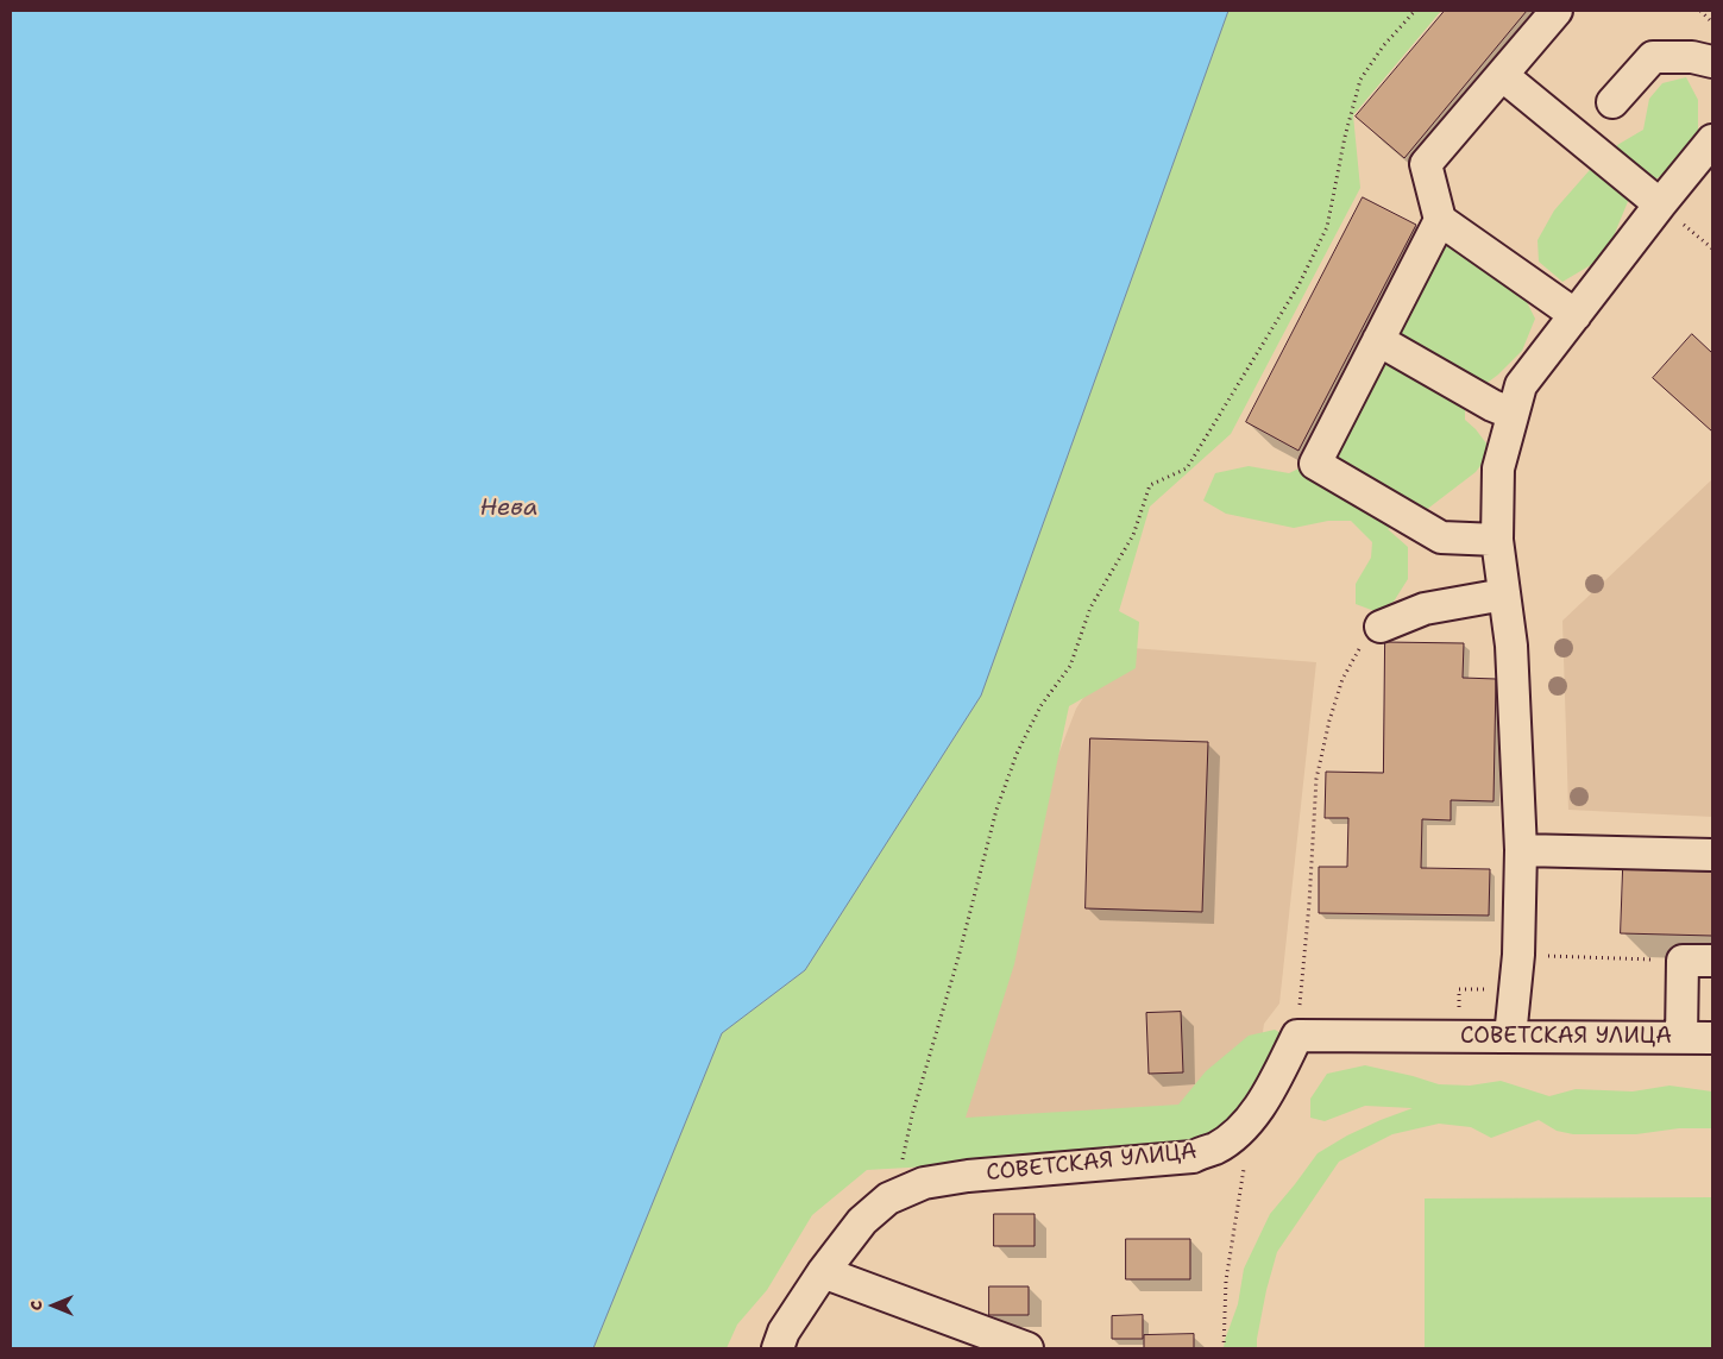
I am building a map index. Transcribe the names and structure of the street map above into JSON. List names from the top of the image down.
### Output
{
  "streets": {
    "street": ["СОВЕТСКАЯ УЛИЦА"]
  },
  "water": ["Нева"],
  "north": "left"
}
